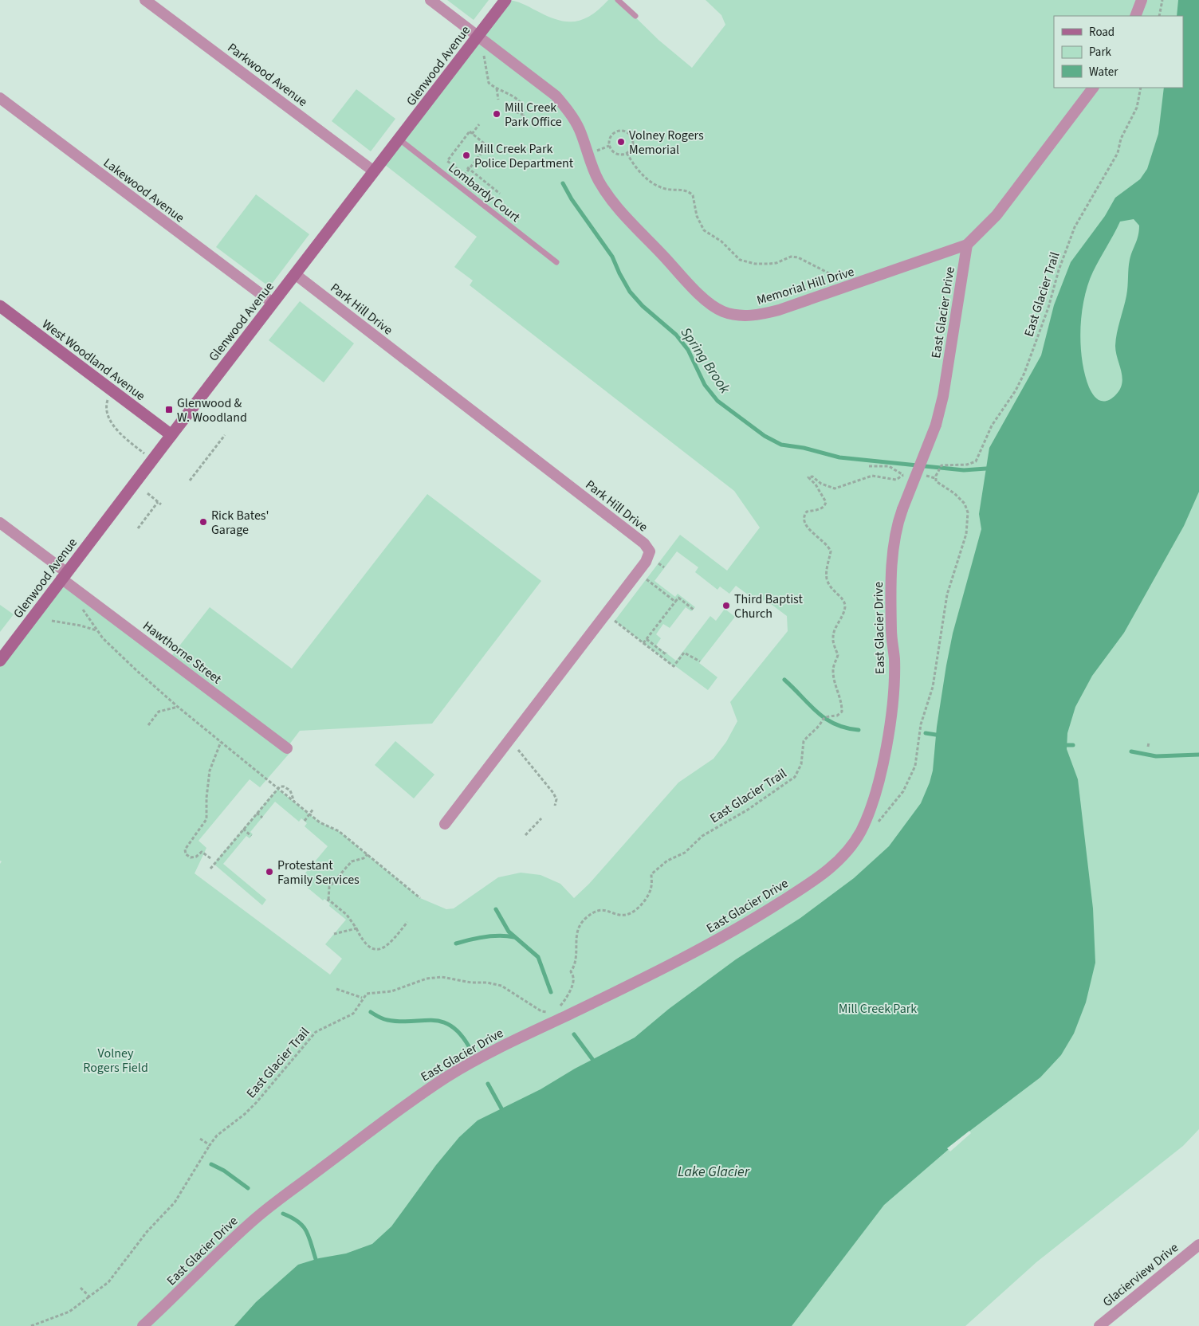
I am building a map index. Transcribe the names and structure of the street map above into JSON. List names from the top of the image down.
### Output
{
  "streets": {
    "main road": ["Glenwood Avenue", "West Woodland Avenue"],
    "street": [
      "Parkwood Avenue",
      "Lakewood Avenue",
      "Memorial Hill Drive",
      "Park Hill Drive",
      "East Glacier Drive",
      "Hawthorne Street",
      "Glacierview Drive"
    ],
    "lane": ["Lombardy Court"],
    "path": ["East Glacier Trail"]
  },
  "crossings": [
    ["Glenwood Avenue", "Parkwood Avenue"],
    ["Glenwood Avenue", "Lakewood Avenue"],
    ["Glenwood Avenue", "Lombardy Court"],
    ["Glenwood Avenue", "Memorial Hill Drive"],
    ["Glenwood Avenue", "Park Hill Drive"],
    ["Glenwood Avenue", "West Woodland Avenue"],
    ["Glenwood Avenue", "Hawthorne Street"],
    ["Memorial Hill Drive", "East Glacier Drive"]
  ],
  "water": ["Spring Brook", "Lake Glacier"],
  "parks": ["Mill Creek Park", "Volney Rogers Field"],
  "places": {
    "other": [
      "Mill Creek Park Office",
      "Volney Rogers Memorial",
      "Mill Creek Park Police Department",
      "Rick Bates' Garage",
      "Third Baptist Church",
      "Protestant Family Services"
    ],
    "transit": ["Glenwood & W. Woodland"]
  },
  "legend": ["Road", "Park", "Water"]
}
